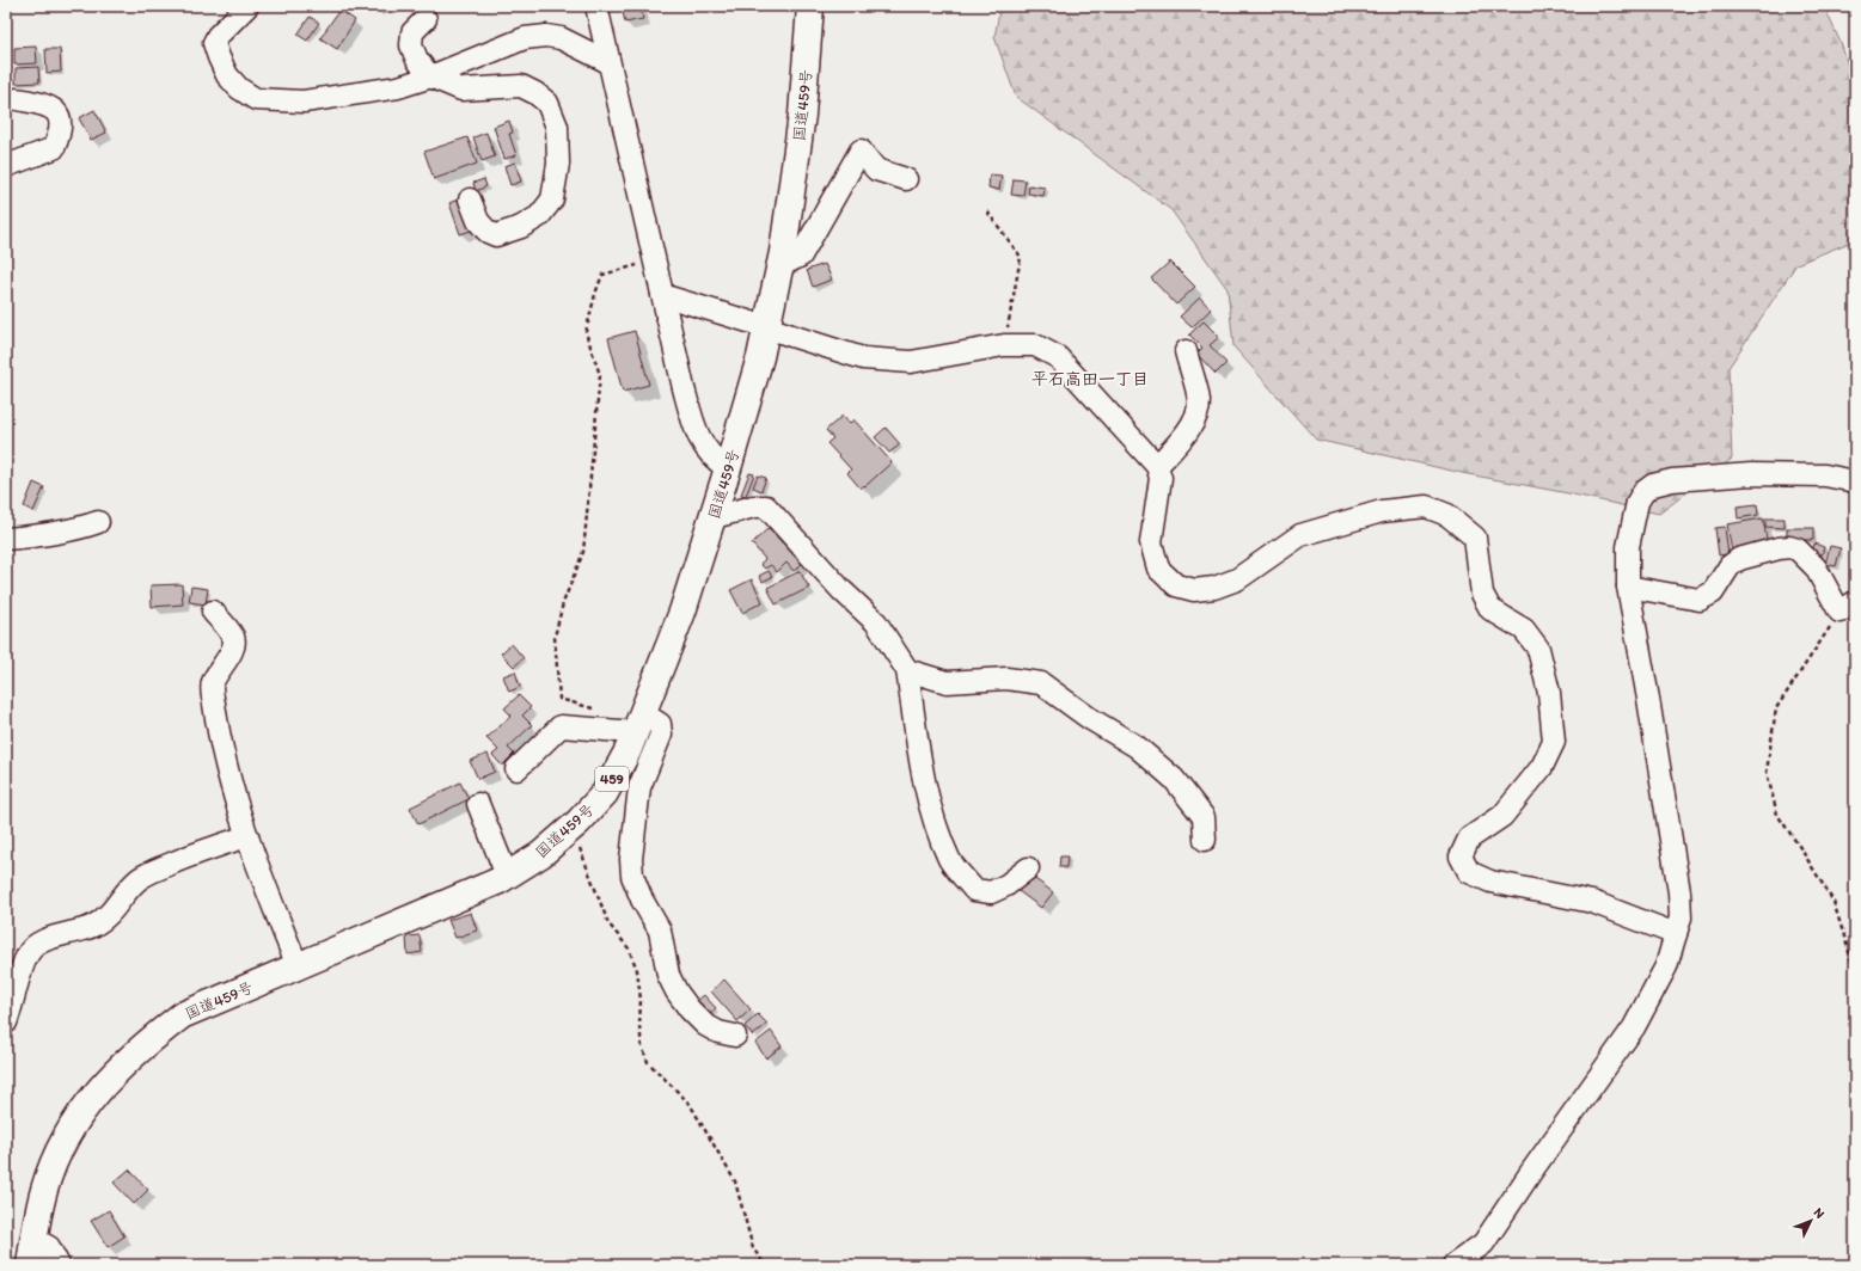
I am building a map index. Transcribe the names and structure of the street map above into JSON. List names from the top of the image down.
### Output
{
  "streets": {
    "highway": ["国道459号", "459"]
  },
  "districts": ["平石高田一丁目"],
  "north": "top right"
}
